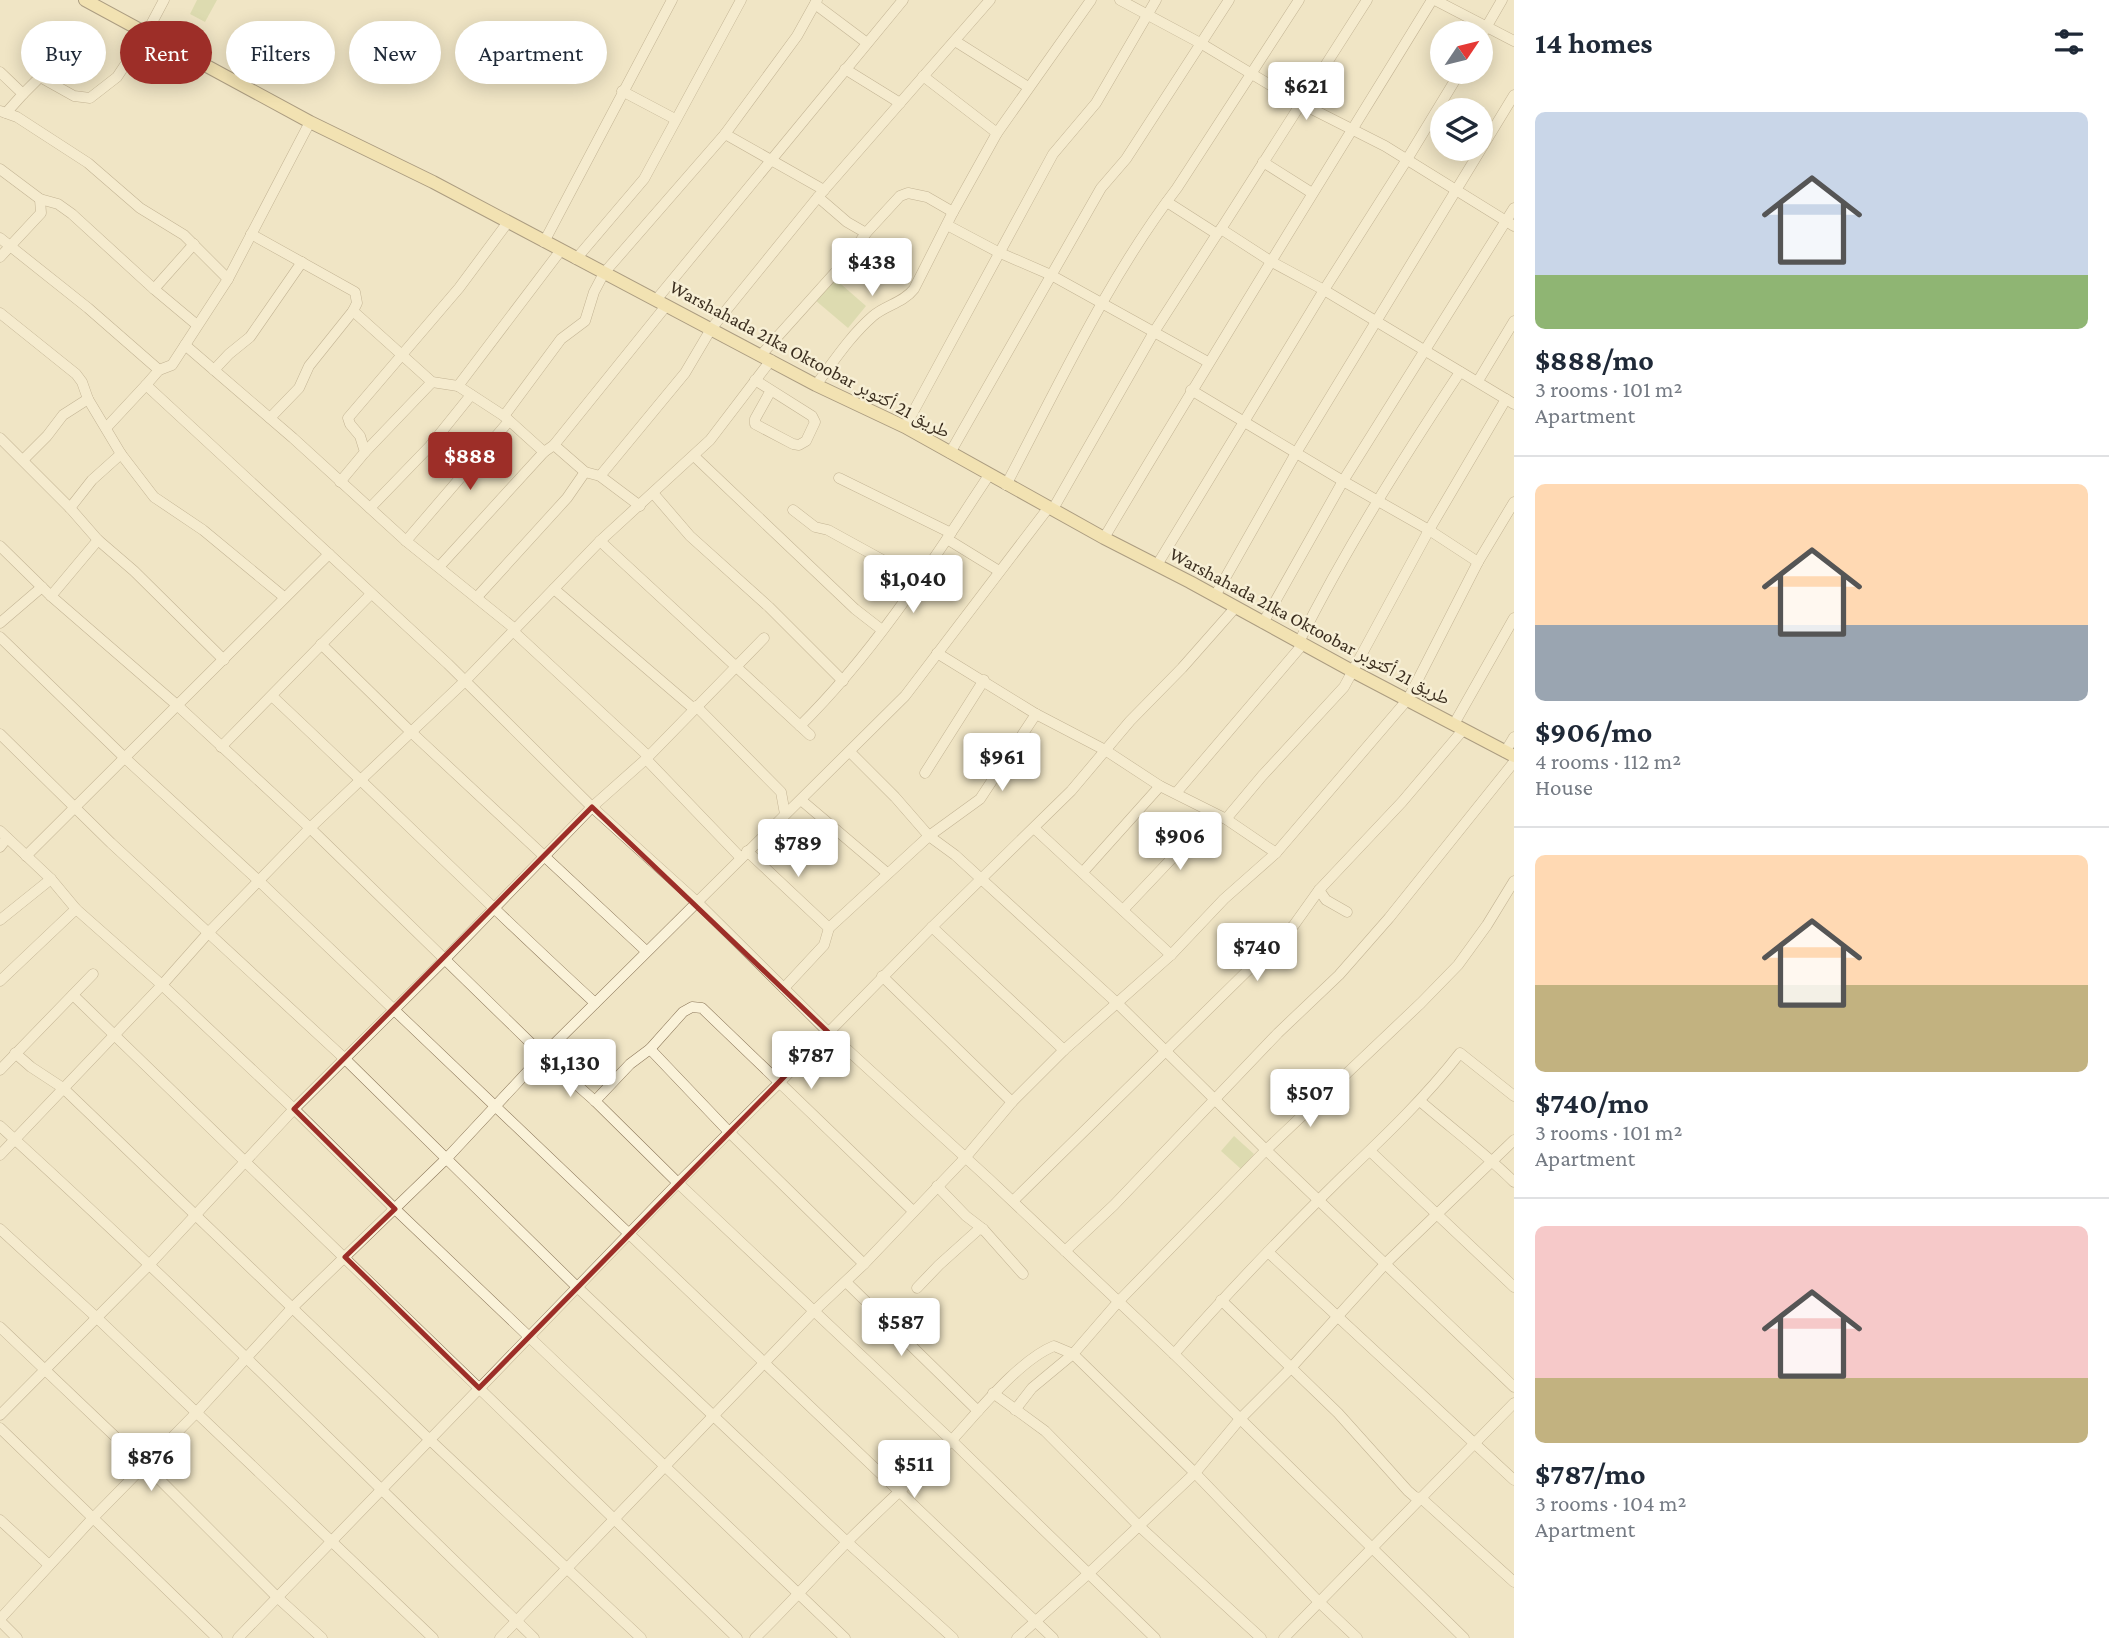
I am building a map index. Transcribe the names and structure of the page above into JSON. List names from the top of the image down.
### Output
{
  "streets": {
    "main road": ["Warshahada 21ka Oktoobar طريق 21 أكتوبر"]
  },
  "north": "top right",
  "page": {
    "heading": "14 homes",
    "chip": [
      "Buy",
      "Rent",
      "Filters",
      "New",
      "Apartment"
    ],
    "price": [
      "$621",
      "$438",
      "$888",
      "$1,040",
      "$961",
      "$906",
      "$789",
      "$740",
      "$787",
      "$1,130",
      "$507",
      "$587",
      "$876",
      "$511"
    ],
    "list": [
      {
        "name": "$888/mo",
        "note": "3 rooms · 101 m² · Apartment"
      },
      {
        "name": "$906/mo",
        "note": "4 rooms · 112 m² · House"
      },
      {
        "name": "$740/mo",
        "note": "3 rooms · 101 m² · Apartment"
      },
      {
        "name": "$787/mo",
        "note": "3 rooms · 104 m² · Apartment"
      }
    ]
  }
}
